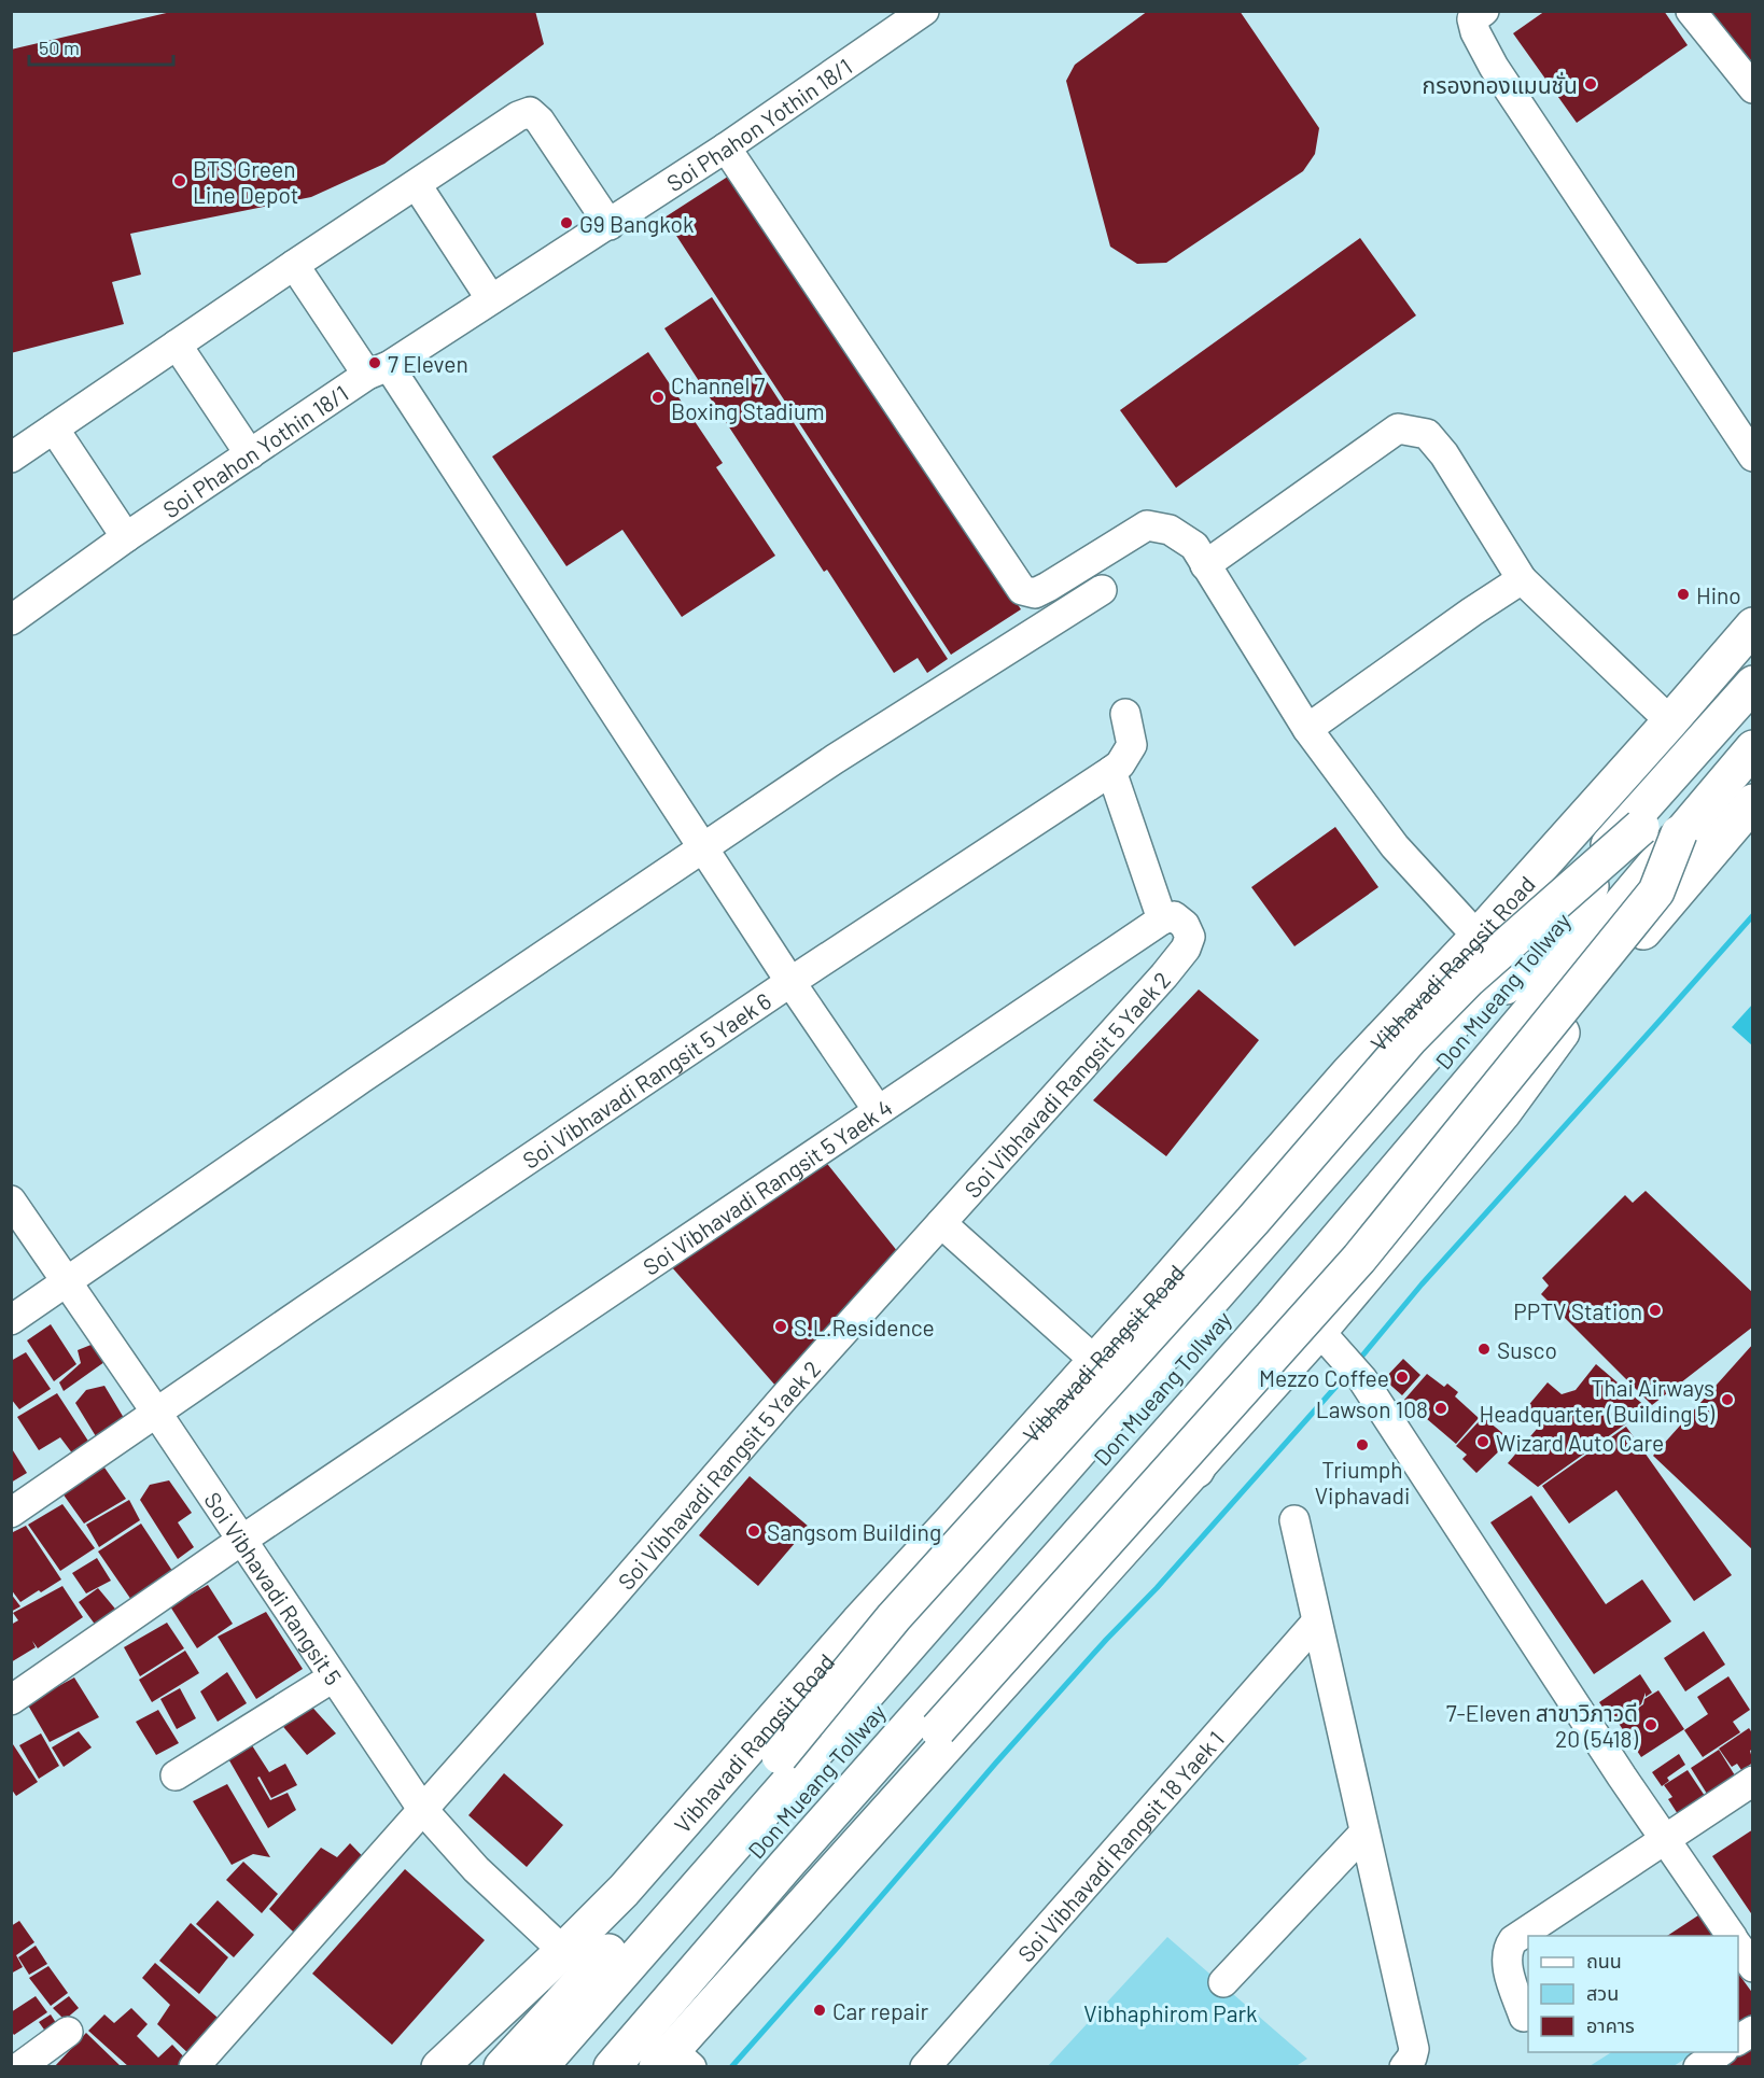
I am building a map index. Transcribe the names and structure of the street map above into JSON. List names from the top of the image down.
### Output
{
  "streets": {
    "main road": ["Vibhavadi Rangsit Road", "Don Mueang Tollway"],
    "street": [
      "Soi Phahon Yothin 18/1",
      "Soi Vibhavadi Rangsit 5 Yaek 6",
      "Soi Vibhavadi Rangsit 5 Yaek 2",
      "Soi Vibhavadi Rangsit 5 Yaek 4",
      "Soi Vibhavadi Rangsit 5",
      "Soi Vibhavadi Rangsit 18 Yaek 1"
    ]
  },
  "crossings": [
    ["Vibhavadi Rangsit Road", "Soi Vibhavadi Rangsit 5"],
    ["Soi Vibhavadi Rangsit 5 Yaek 6", "Soi Vibhavadi Rangsit 5"],
    ["Soi Vibhavadi Rangsit 5 Yaek 2", "Soi Vibhavadi Rangsit 5 Yaek 4"],
    ["Soi Vibhavadi Rangsit 5 Yaek 2", "Soi Vibhavadi Rangsit 5"],
    ["Soi Vibhavadi Rangsit 5 Yaek 4", "Soi Vibhavadi Rangsit 5"]
  ],
  "parks": ["Vibhaphirom Park"],
  "places": [
    "กรองทองแมนชั่น",
    "BTS Green Line Depot",
    "G9 Bangkok",
    "7 Eleven",
    "Channel 7 Boxing Stadium",
    "Hino",
    "PPTV Station",
    "S.L.Residence",
    "Susco",
    "Mezzo Coffee",
    "Thai Airways Headquarter (Building 5)",
    "Lawson 108",
    "Wizard Auto Care",
    "Triumph Viphavadi",
    "Sangsom Building",
    "7-Eleven สาขาวิภาวดี 20 (5418)",
    "Car repair"
  ],
  "legend": ["ถนน", "สวน", "อาคาร"],
  "scale_bar": "50 m"
}
